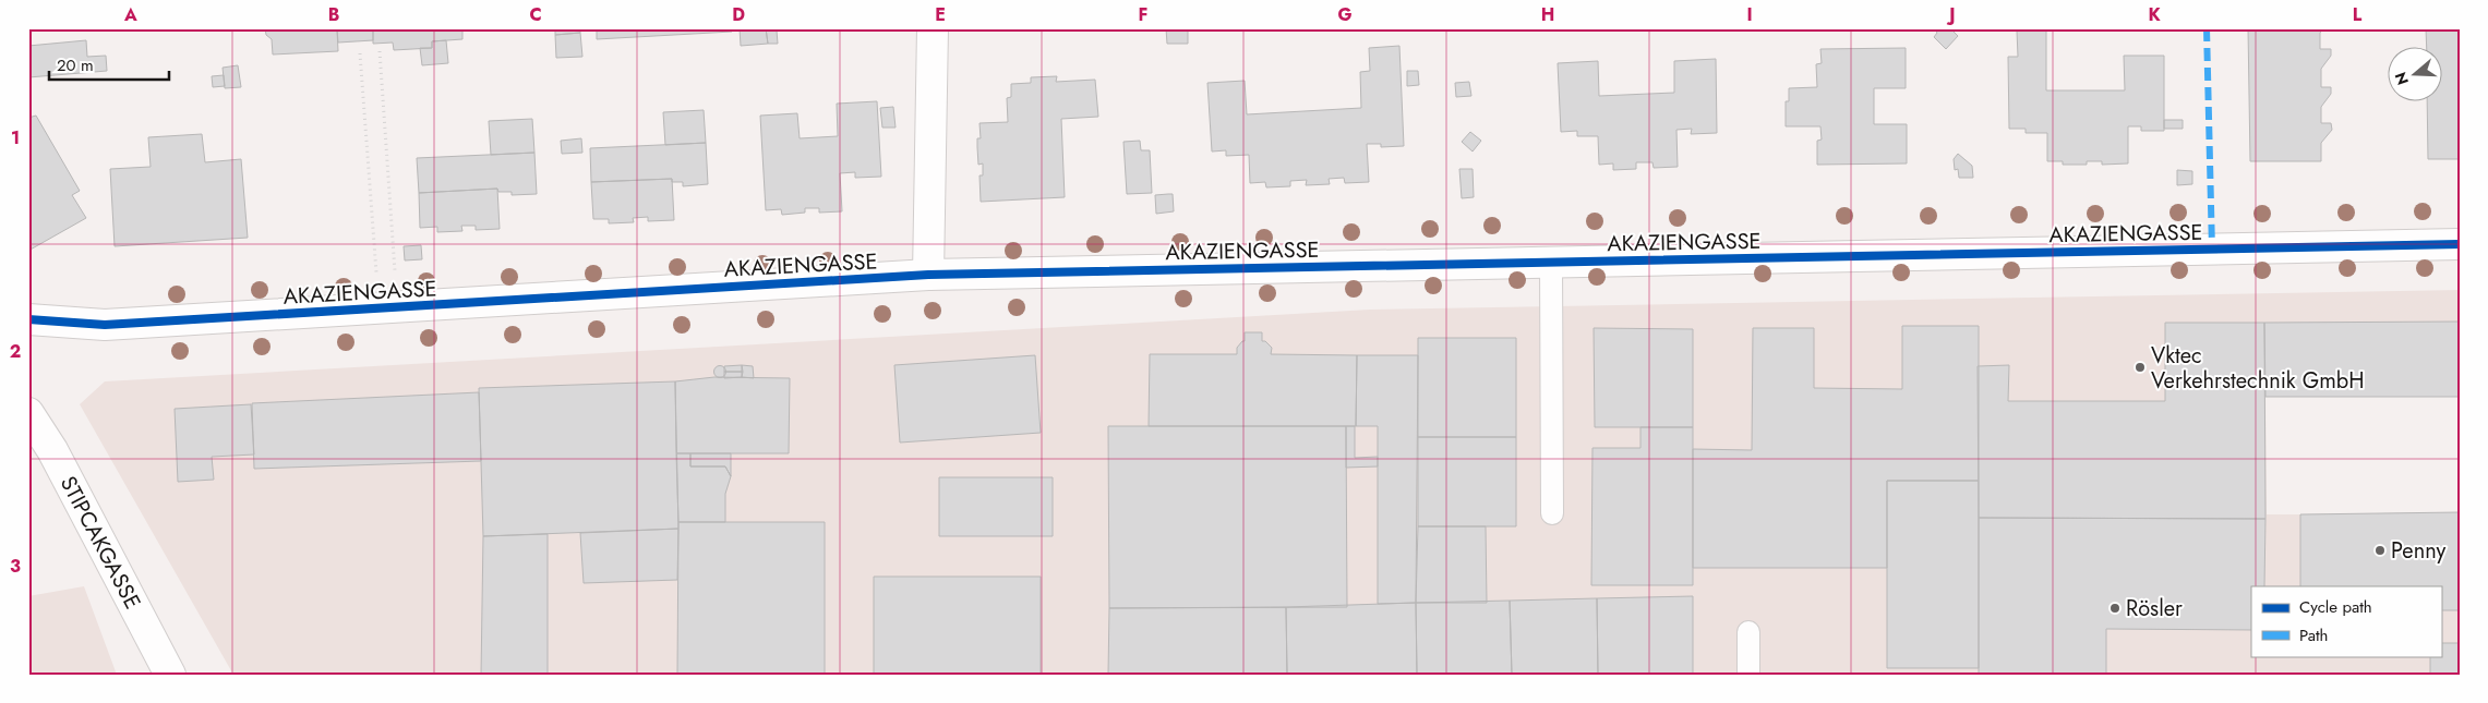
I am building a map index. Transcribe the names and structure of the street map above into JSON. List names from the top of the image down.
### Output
{
  "streets": {
    "street": ["AKAZIENGASSE", "STIPCAKGASSE"]
  },
  "places": ["Vktec Verkehrstechnik GmbH", "Penny", "Rösler"],
  "legend": ["Cycle path", "Path"],
  "scale_bar": "20 m",
  "north": "left",
  "grid": {
    "columns": [
      "A",
      "B",
      "C",
      "D",
      "E",
      "F",
      "G",
      "H",
      "I",
      "J",
      "K",
      "L"
    ],
    "rows": ["1", "2", "3"]
  }
}
